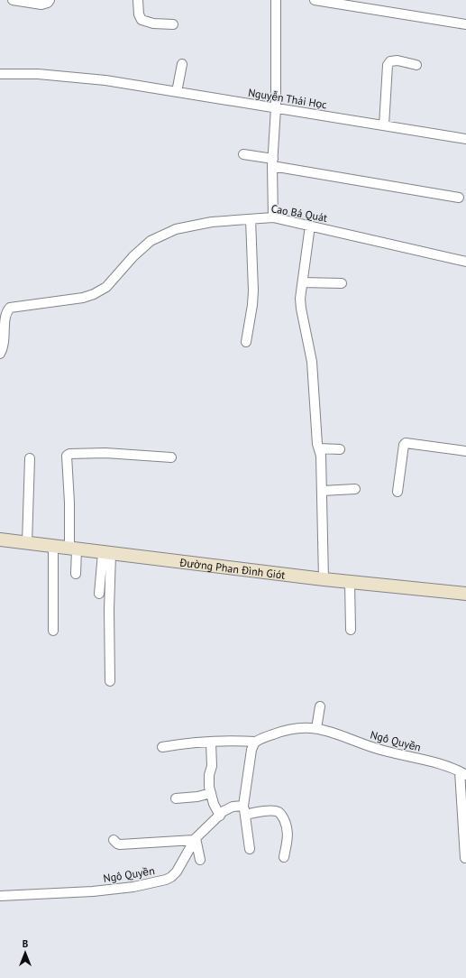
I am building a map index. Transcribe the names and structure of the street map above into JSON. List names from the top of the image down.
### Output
{
  "streets": {
    "main road": ["Đường Phan Đình Giót"],
    "street": ["Nguyễn Thái Học", "Cao Bá Quát", "Ngô Quyền"]
  },
  "north": "top"
}
